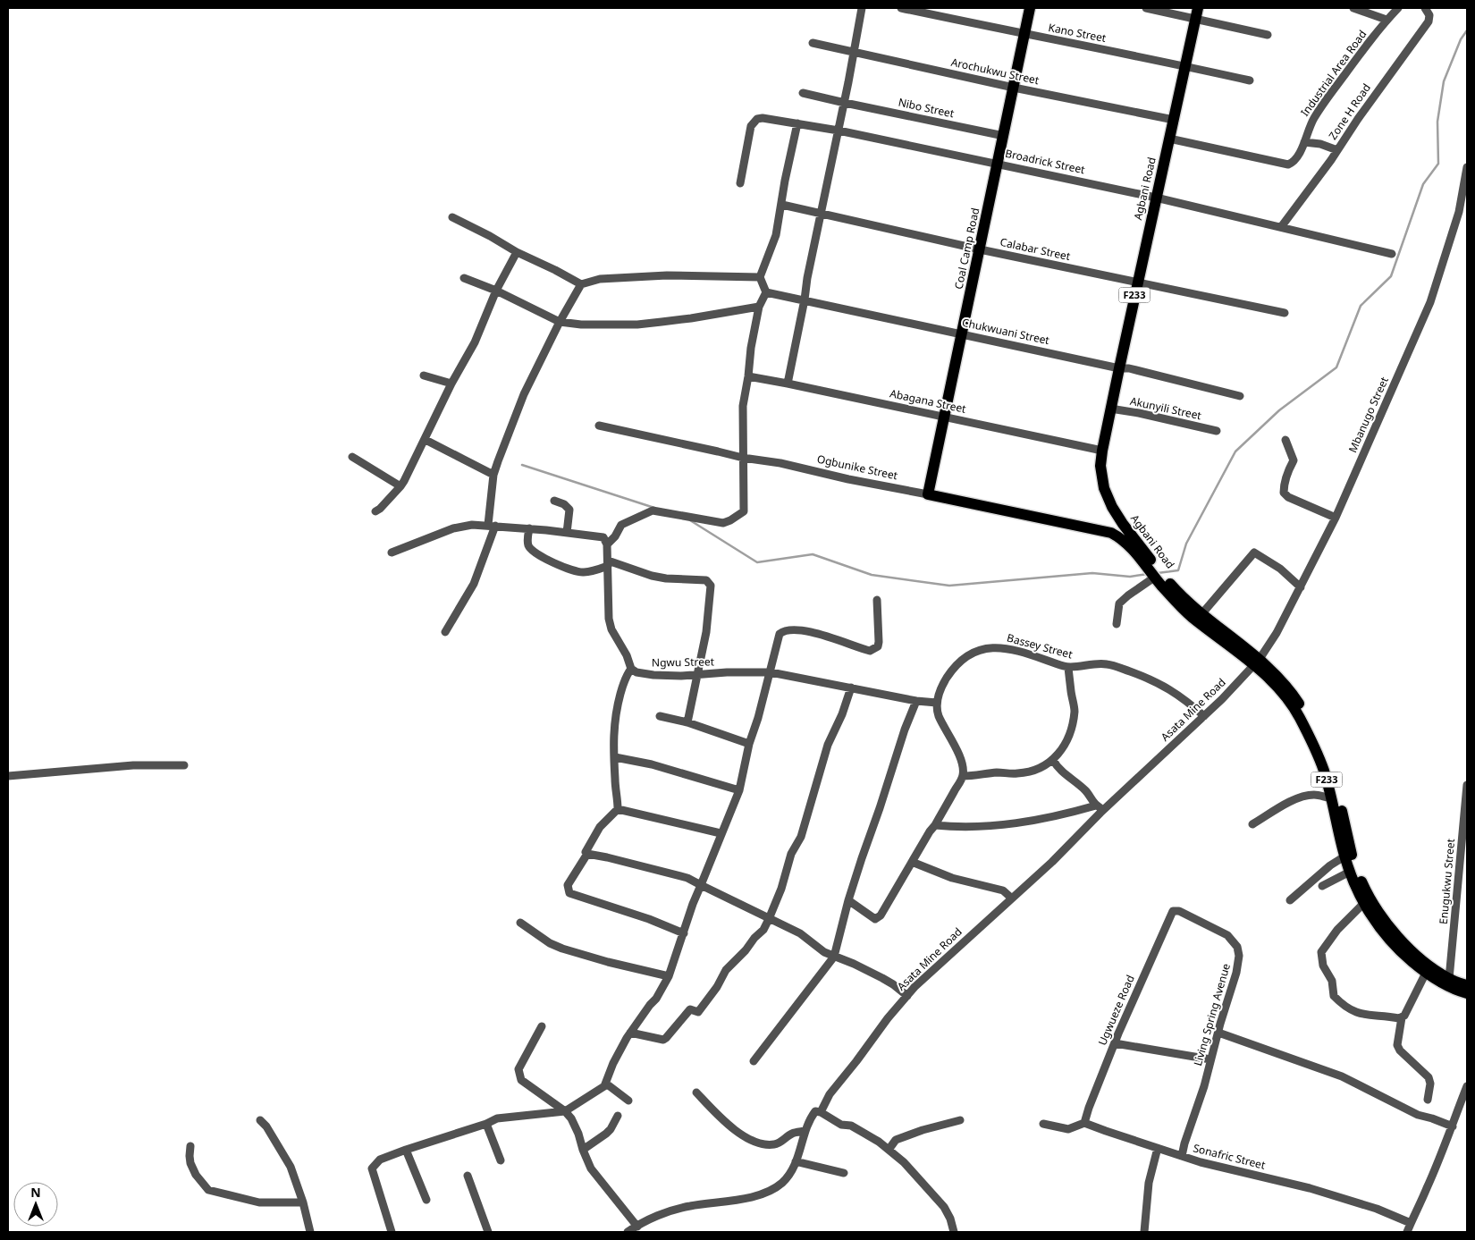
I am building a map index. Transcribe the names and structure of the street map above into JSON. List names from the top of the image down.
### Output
{
  "streets": {
    "main road": [
      "Agbani Road",
      "Coal Camp Road",
      "F233",
      "Ogbunike Street"
    ],
    "street": [
      "Kano Street",
      "Arochukwu Street",
      "Industrial Area Road",
      "Nibo Street",
      "Zone H Road",
      "Broadrick Street",
      "Calabar Street",
      "Chukwuani Street",
      "Abagana Street",
      "Akunyili Street",
      "Mbanugo Street",
      "Bassey Street",
      "Ngwu Street",
      "Asata Mine Road",
      "Enugukwu Street",
      "Ugwueze Road",
      "Living Spring Avenue",
      "Sonafric Street"
    ]
  },
  "crossings": [
    ["Kano Street", "Agbani Road"],
    ["Kano Street", "Coal Camp Road"],
    ["Arochukwu Street", "Agbani Road"],
    ["Arochukwu Street", "Coal Camp Road"],
    ["Industrial Area Road", "Agbani Road"],
    ["Nibo Street", "Coal Camp Road"],
    ["Zone H Road", "Broadrick Street"],
    ["Broadrick Street", "Agbani Road"],
    ["Broadrick Street", "Coal Camp Road"],
    ["Agbani Road", "Calabar Street"],
    ["Agbani Road", "Chukwuani Street"],
    ["Agbani Road", "Abagana Street"],
    ["Agbani Road", "Akunyili Street"],
    ["Agbani Road", "Mbanugo Street"],
    ["Agbani Road", "Ogbunike Street"],
    ["Agbani Road", "Asata Mine Road"],
    ["Agbani Road", "Enugukwu Street"],
    ["Coal Camp Road", "Calabar Street"],
    ["Coal Camp Road", "Chukwuani Street"],
    ["Coal Camp Road", "Abagana Street"],
    ["Coal Camp Road", "Ogbunike Street"],
    ["Mbanugo Street", "Asata Mine Road"],
    ["Bassey Street", "Ngwu Street"],
    ["Bassey Street", "Asata Mine Road"],
    ["Ugwueze Road", "Living Spring Avenue"],
    ["Ugwueze Road", "Sonafric Street"],
    ["Living Spring Avenue", "Sonafric Street"]
  ],
  "north": "top"
}
